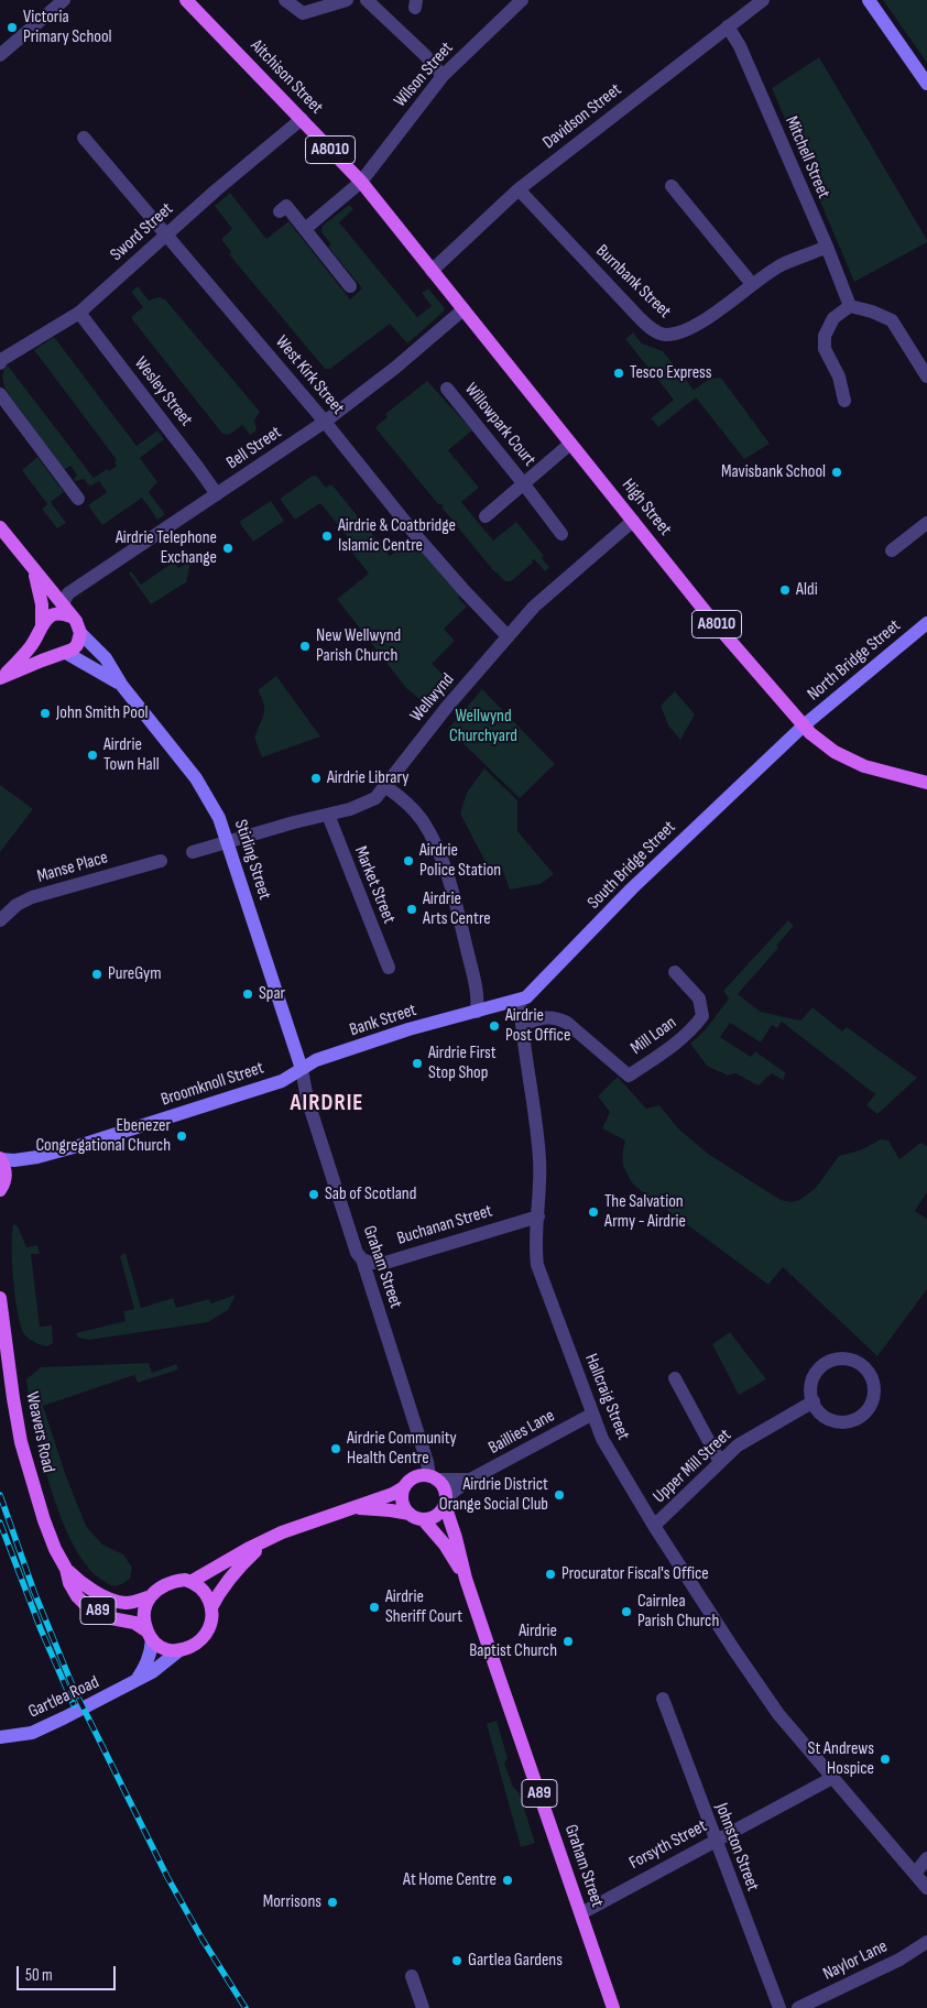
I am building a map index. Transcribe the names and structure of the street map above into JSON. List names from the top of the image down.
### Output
{
  "streets": {
    "main road": [
      "Aitchison Street",
      "A8010",
      "High Street",
      "North Bridge Street",
      "Stirling Street",
      "South Bridge Street",
      "Bank Street",
      "Broomknoll Street",
      "Graham Street",
      "Weavers Road",
      "A89",
      "Gartlea Road"
    ],
    "street": [
      "Wilson Street",
      "Davidson Street",
      "Mitchell Street",
      "Sword Street",
      "Burnbank Street",
      "West Kirk Street",
      "Wesley Street",
      "Willowpark Court",
      "Bell Street",
      "Wellwynd",
      "Manse Place",
      "Market Street",
      "Mill Loan",
      "Buchanan Street",
      "Hallcraig Street",
      "Baillies Lane",
      "Upper Mill Street",
      "Forsyth Street",
      "Johnston Street",
      "Naylor Lane"
    ]
  },
  "crossings": [
    ["Wilson Street", "Aitchison Street"],
    ["Aitchison Street", "Davidson Street"],
    ["Aitchison Street", "Sword Street"],
    ["Aitchison Street", "Bell Street"],
    ["Aitchison Street", "High Street"],
    ["Davidson Street", "Mitchell Street"],
    ["Davidson Street", "Burnbank Street"],
    ["A8010", "High Street"],
    ["A8010", "North Bridge Street"],
    ["A8010", "South Bridge Street"],
    ["Mitchell Street", "Burnbank Street"],
    ["Sword Street", "West Kirk Street"],
    ["Sword Street", "Wesley Street"],
    ["West Kirk Street", "Bell Street"],
    ["West Kirk Street", "Wellwynd"],
    ["Wesley Street", "Bell Street"],
    ["Willowpark Court", "High Street"],
    ["Bell Street", "High Street"],
    ["Bell Street", "Stirling Street"],
    ["High Street", "North Bridge Street"],
    ["High Street", "Wellwynd"],
    ["High Street", "South Bridge Street"],
    ["North Bridge Street", "South Bridge Street"],
    ["Wellwynd", "Stirling Street"],
    ["Wellwynd", "Market Street"],
    ["Stirling Street", "Bank Street"],
    ["Stirling Street", "Broomknoll Street"],
    ["Stirling Street", "Graham Street"],
    ["South Bridge Street", "Bank Street"],
    ["South Bridge Street", "Hallcraig Street"],
    ["Bank Street", "Broomknoll Street"],
    ["Bank Street", "Graham Street"],
    ["Mill Loan", "Hallcraig Street"],
    ["Broomknoll Street", "Graham Street"],
    ["Buchanan Street", "Graham Street"],
    ["Buchanan Street", "Hallcraig Street"],
    ["Graham Street", "Baillies Lane"],
    ["Graham Street", "A89"],
    ["Graham Street", "Forsyth Street"],
    ["Hallcraig Street", "Baillies Lane"],
    ["Hallcraig Street", "Upper Mill Street"],
    ["Hallcraig Street", "Forsyth Street"],
    ["Weavers Road", "A89"],
    ["Weavers Road", "Gartlea Road"],
    ["Baillies Lane", "A89"],
    ["A89", "Gartlea Road"],
    ["Forsyth Street", "Johnston Street"]
  ],
  "districts": ["AIRDRIE"],
  "parks": ["Wellwynd Churchyard"],
  "places": [
    "Victoria Primary School",
    "Tesco Express",
    "Mavisbank School",
    "Airdrie & Coatbridge Islamic Centre",
    "Airdrie Telephone Exchange",
    "Aldi",
    "New Wellwynd Parish Church",
    "John Smith Pool",
    "Airdrie Town Hall",
    "Airdrie Library",
    "Airdrie Police Station",
    "Airdrie Arts Centre",
    "PureGym",
    "Spar",
    "Airdrie Post Office",
    "Airdrie First Stop Shop",
    "Ebenezer Congregational Church",
    "Sab of Scotland",
    "The Salvation Army - Airdrie",
    "Airdrie Community Health Centre",
    "Airdrie District Orange Social Club",
    "Procurator Fiscal's Office",
    "Airdrie Sheriff Court",
    "Cairnlea Parish Church",
    "Airdrie Baptist Church",
    "St Andrews Hospice",
    "At Home Centre",
    "Morrisons",
    "Gartlea Gardens"
  ],
  "scale_bar": "50 m"
}
